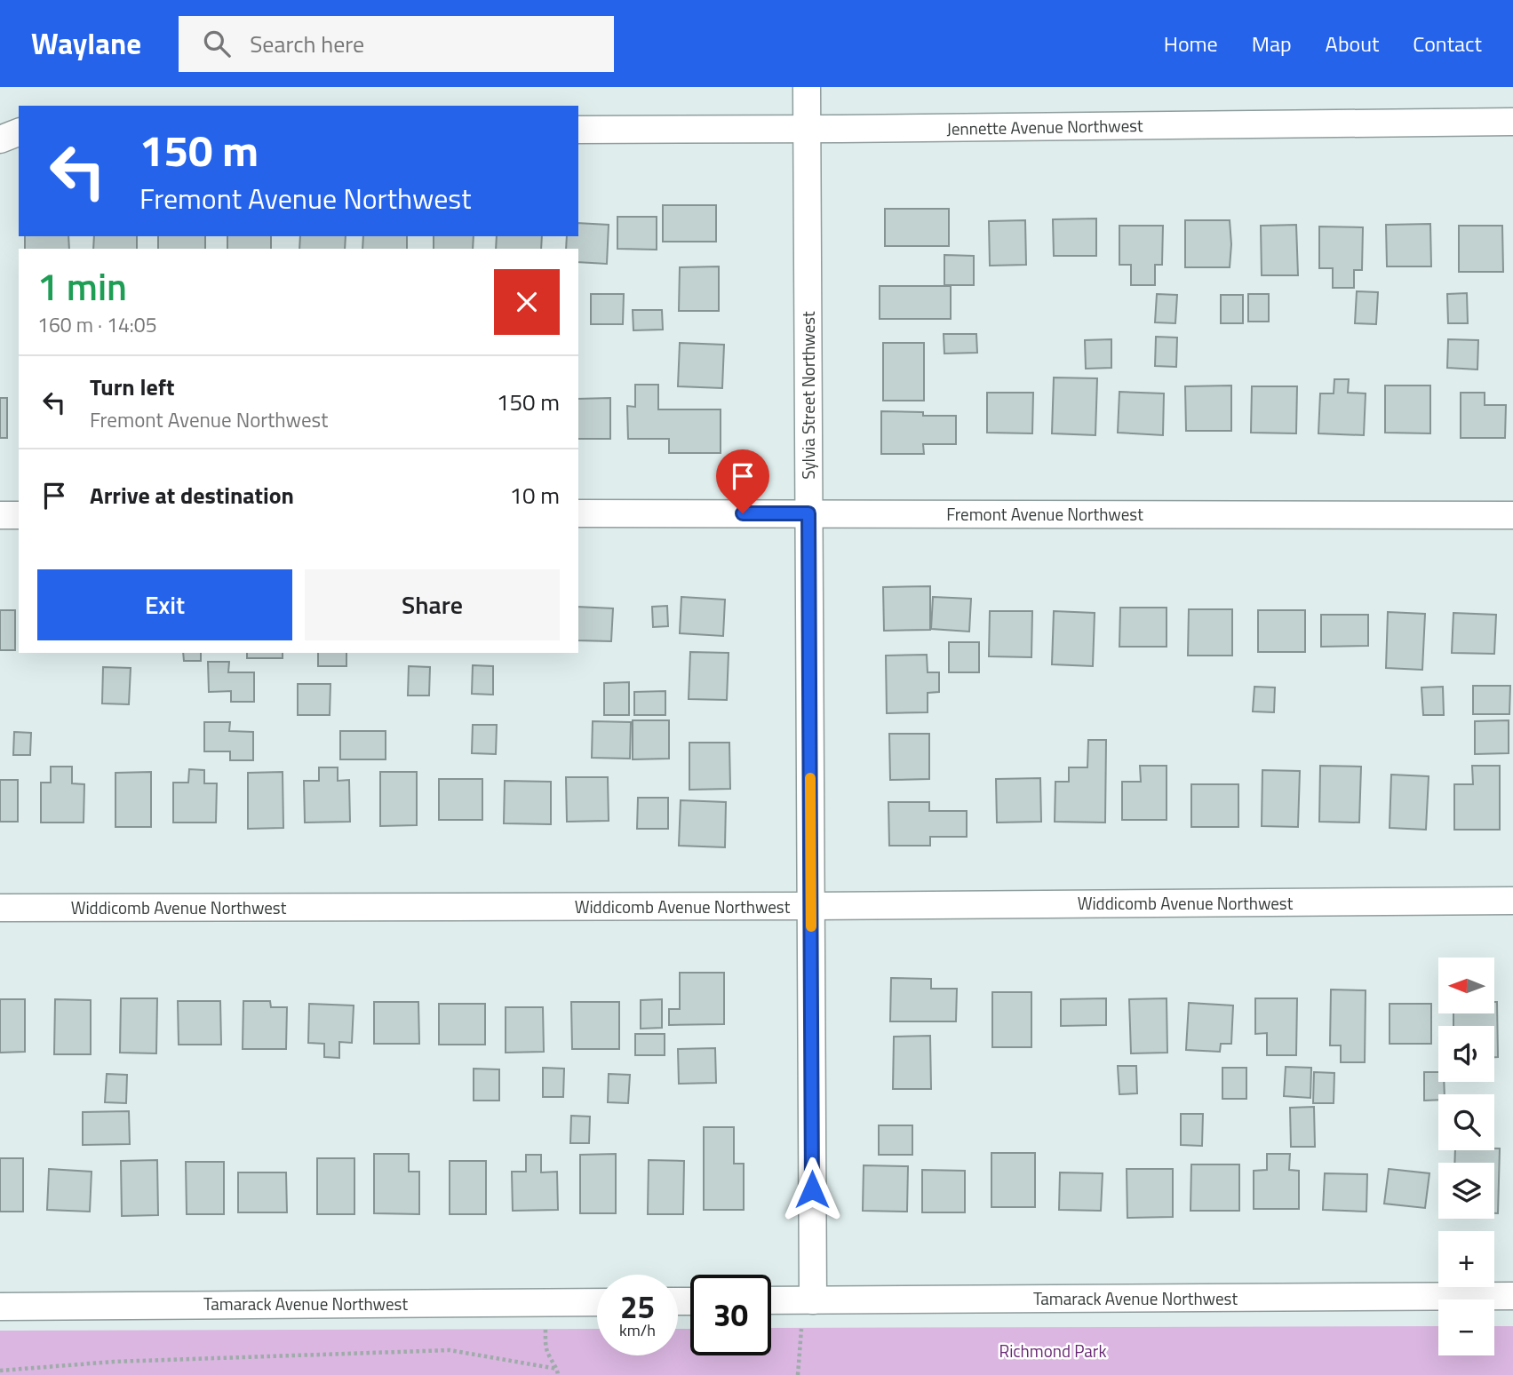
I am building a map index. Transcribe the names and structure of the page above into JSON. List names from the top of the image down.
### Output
{
  "streets": {
    "street": [
      "Jennette Avenue Northwest",
      "Sylvia Street Northwest",
      "Fremont Avenue Northwest",
      "Widdicomb Avenue Northwest",
      "Tamarack Avenue Northwest"
    ]
  },
  "crossings": [
    ["Jennette Avenue Northwest", "Sylvia Street Northwest"],
    ["Sylvia Street Northwest", "Fremont Avenue Northwest"],
    ["Sylvia Street Northwest", "Widdicomb Avenue Northwest"],
    ["Sylvia Street Northwest", "Tamarack Avenue Northwest"]
  ],
  "parks": ["Richmond Park"],
  "north": "left",
  "page": {
    "header": "Waylane",
    "search": "Search here",
    "nav": [
      "Home",
      "Map",
      "About",
      "Contact"
    ],
    "turn": ["150 m", "Fremont Avenue Northwest"],
    "heading": ["1 min", "160 m · 14:05"],
    "list": [
      {
        "name": "Turn left",
        "note": "Fremont Avenue Northwest",
        "value": "150 m"
      },
      {
        "name": "Arrive at destination",
        "value": "10 m"
      }
    ],
    "buttons": ["Exit", "Share"],
    "map_buttons": ["+", "−"],
    "speed": "25 km/h",
    "limit": "30"
  }
}
